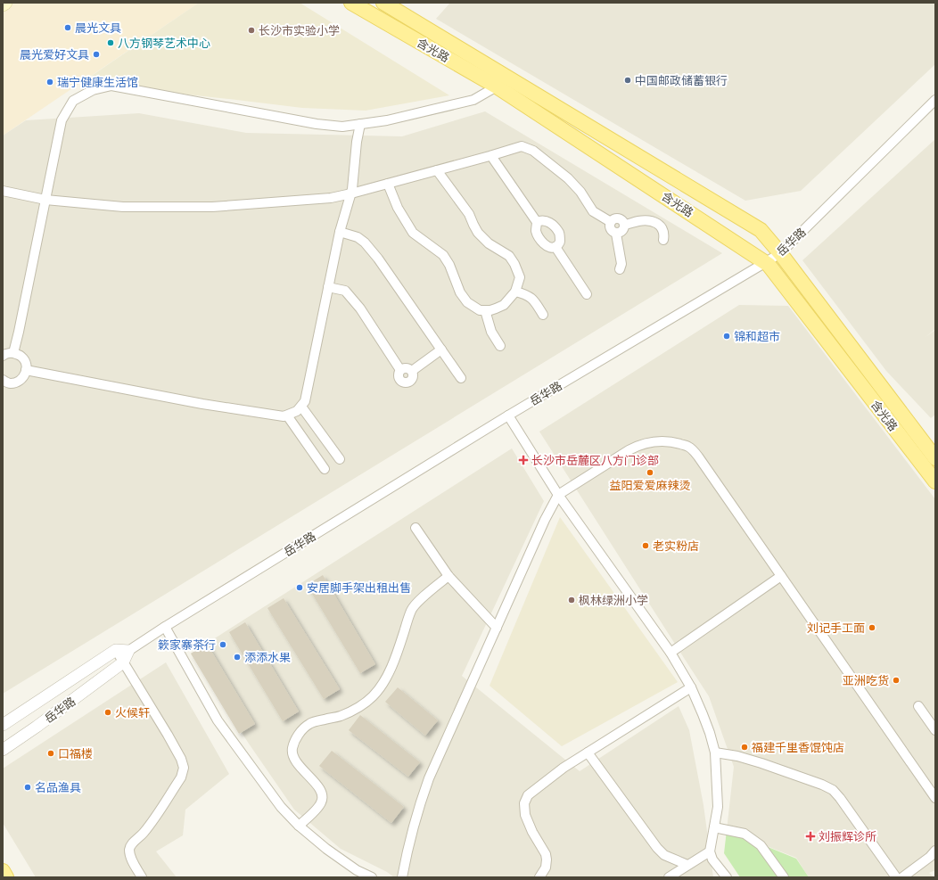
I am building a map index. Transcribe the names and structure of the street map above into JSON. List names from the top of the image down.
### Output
{
  "streets": {
    "main road": ["含光路"],
    "street": ["岳华路"]
  },
  "crossings": [
    ["含光路", "岳华路"]
  ],
  "places": {
    "other": [
      "晨光文具",
      "长沙市实验小学",
      "八方钢琴艺术中心",
      "晨光爱好文具",
      "中国邮政储蓄银行",
      "瑞宁健康生活馆",
      "锦和超市",
      "益阳爱爱麻辣烫",
      "老实粉店",
      "安居脚手架出租出售",
      "枫林绿洲小学",
      "刘记手工面",
      "簌家寨茶行",
      "添添水果",
      "亚洲吃货",
      "火候轩",
      "福建千里香馄饨店",
      "口福楼",
      "名品渔具"
    ],
    "health": ["长沙市岳麓区八方门诊部", "刘振辉诊所"]
  }
}
